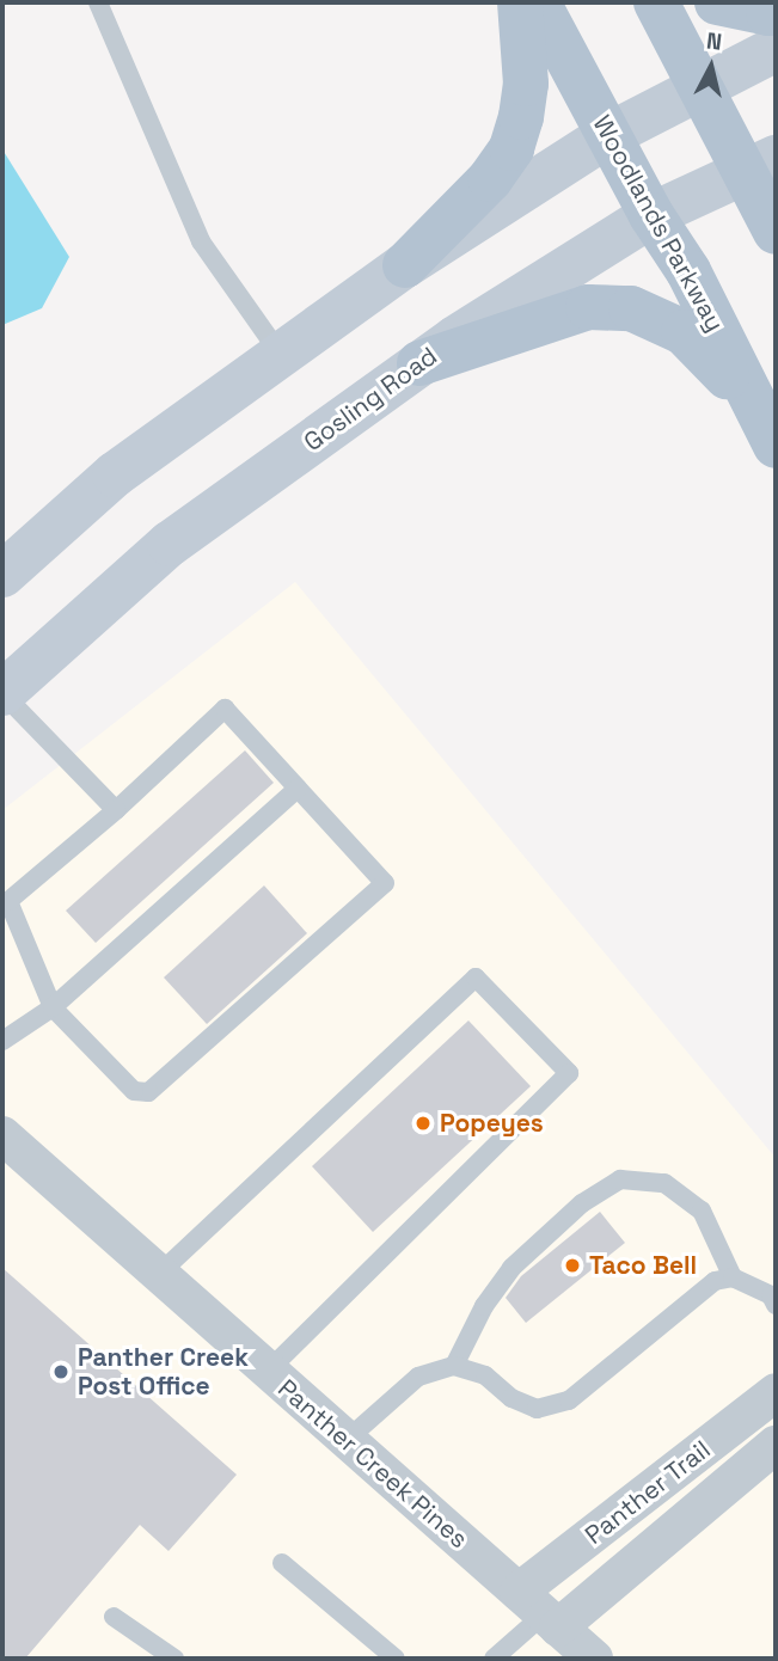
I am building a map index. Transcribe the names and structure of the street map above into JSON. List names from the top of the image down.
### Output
{
  "streets": {
    "main road": ["Woodlands Parkway", "Gosling Road"],
    "street": ["Panther Creek Pines", "Panther Trail"]
  },
  "crossings": [
    ["Woodlands Parkway", "Gosling Road"],
    ["Panther Creek Pines", "Panther Trail"]
  ],
  "places": ["Popeyes", "Taco Bell", "Panther Creek Post Office"],
  "north": "top"
}
